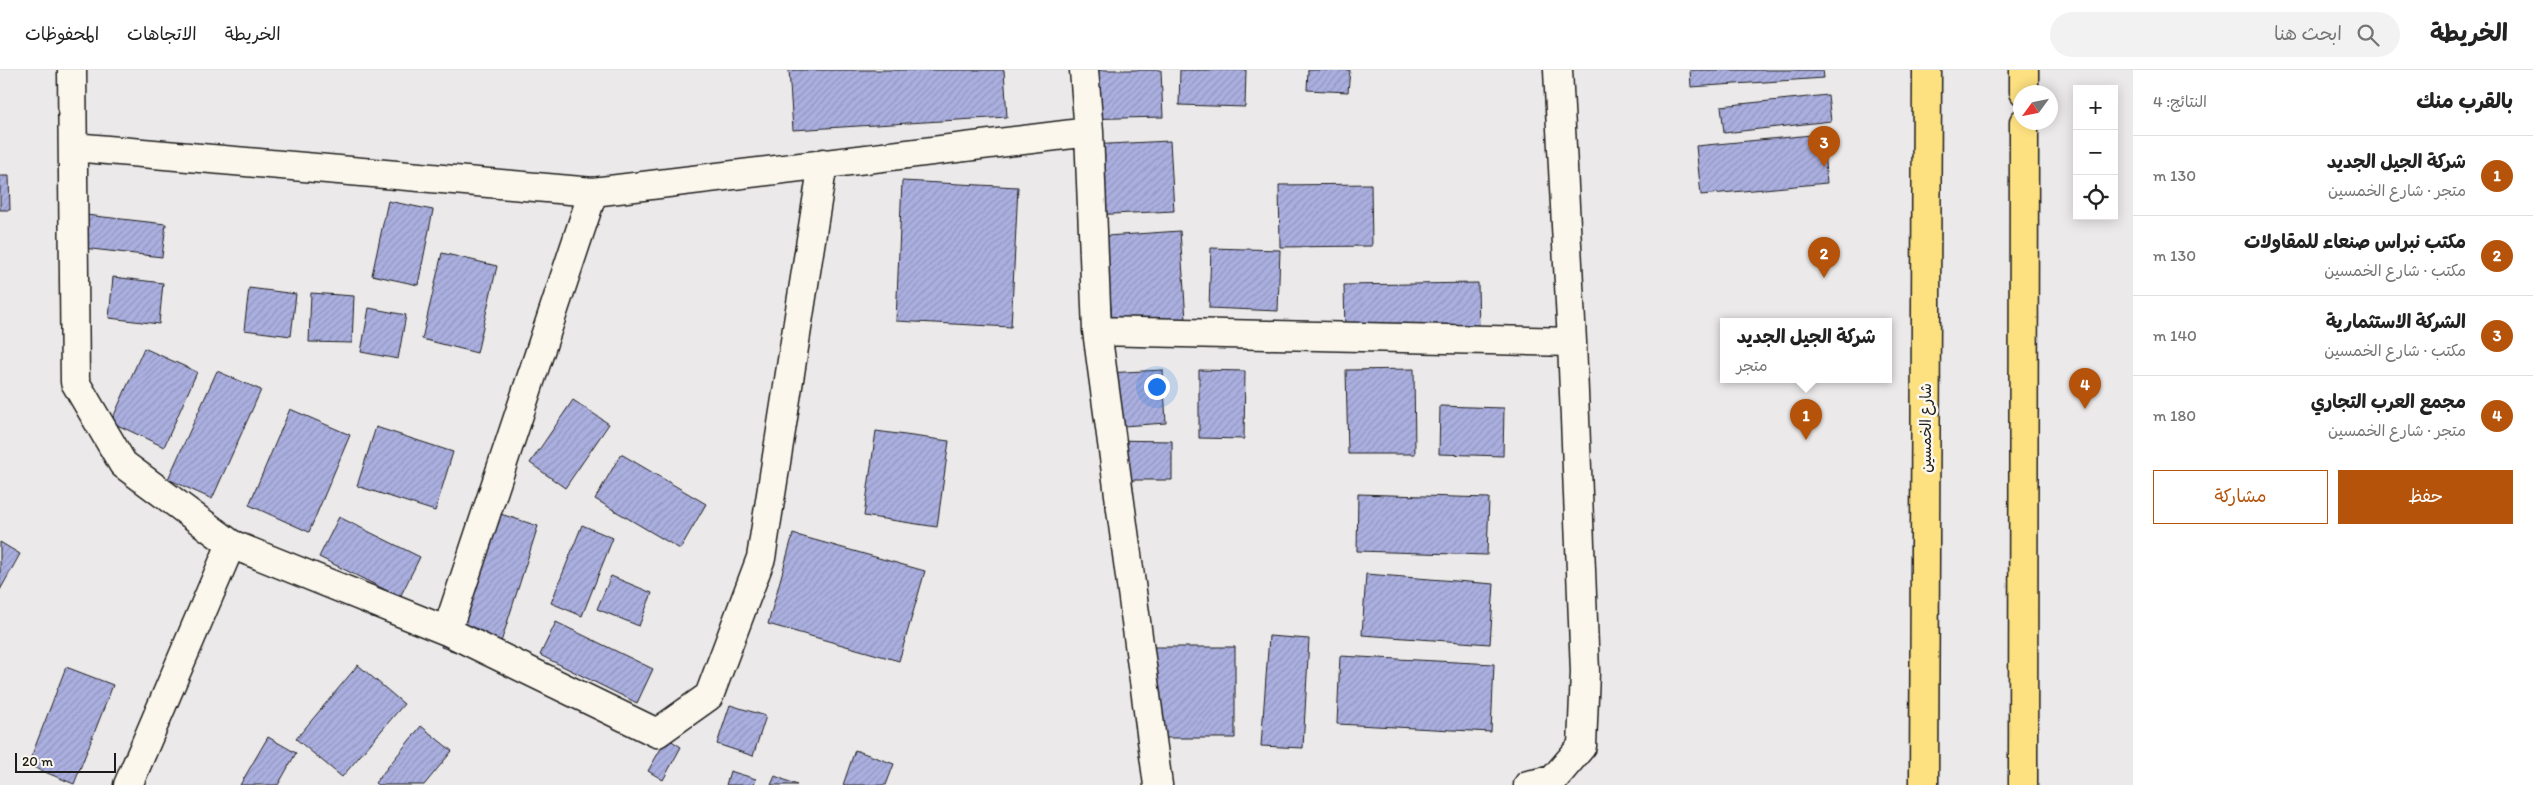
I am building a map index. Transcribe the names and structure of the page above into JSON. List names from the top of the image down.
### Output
{
  "streets": {
    "main road": ["شارع الخمسين"]
  },
  "scale_bar": "20 m",
  "north": "bottom left",
  "page": {
    "header": "الخريطة",
    "search": "ابحث هنا",
    "nav": ["الخريطة", "الاتجاهات", "المحفوظات"],
    "heading": ["بالقرب منك", "النتائج: 4"],
    "map_buttons": ["+", "−"],
    "pins": [
      "3",
      "2",
      "4",
      "1"
    ],
    "list": [
      {
        "mark": "1",
        "name": "شركة الجيل الجديد",
        "note": "متجر · شارع الخمسين",
        "value": "130 m"
      },
      {
        "mark": "2",
        "name": "مكتب نبراس صنعاء للمقاولات",
        "note": "مكتب · شارع الخمسين",
        "value": "130 m"
      },
      {
        "mark": "3",
        "name": "الشركة الاستثمارية",
        "note": "مكتب · شارع الخمسين",
        "value": "140 m"
      },
      {
        "mark": "4",
        "name": "مجمع العرب التجاري",
        "note": "متجر · شارع الخمسين",
        "value": "180 m"
      }
    ],
    "popup": ["شركة الجيل الجديد", "متجر"],
    "buttons": ["حفظ", "مشاركة"],
    "scale": "20 m"
  }
}
